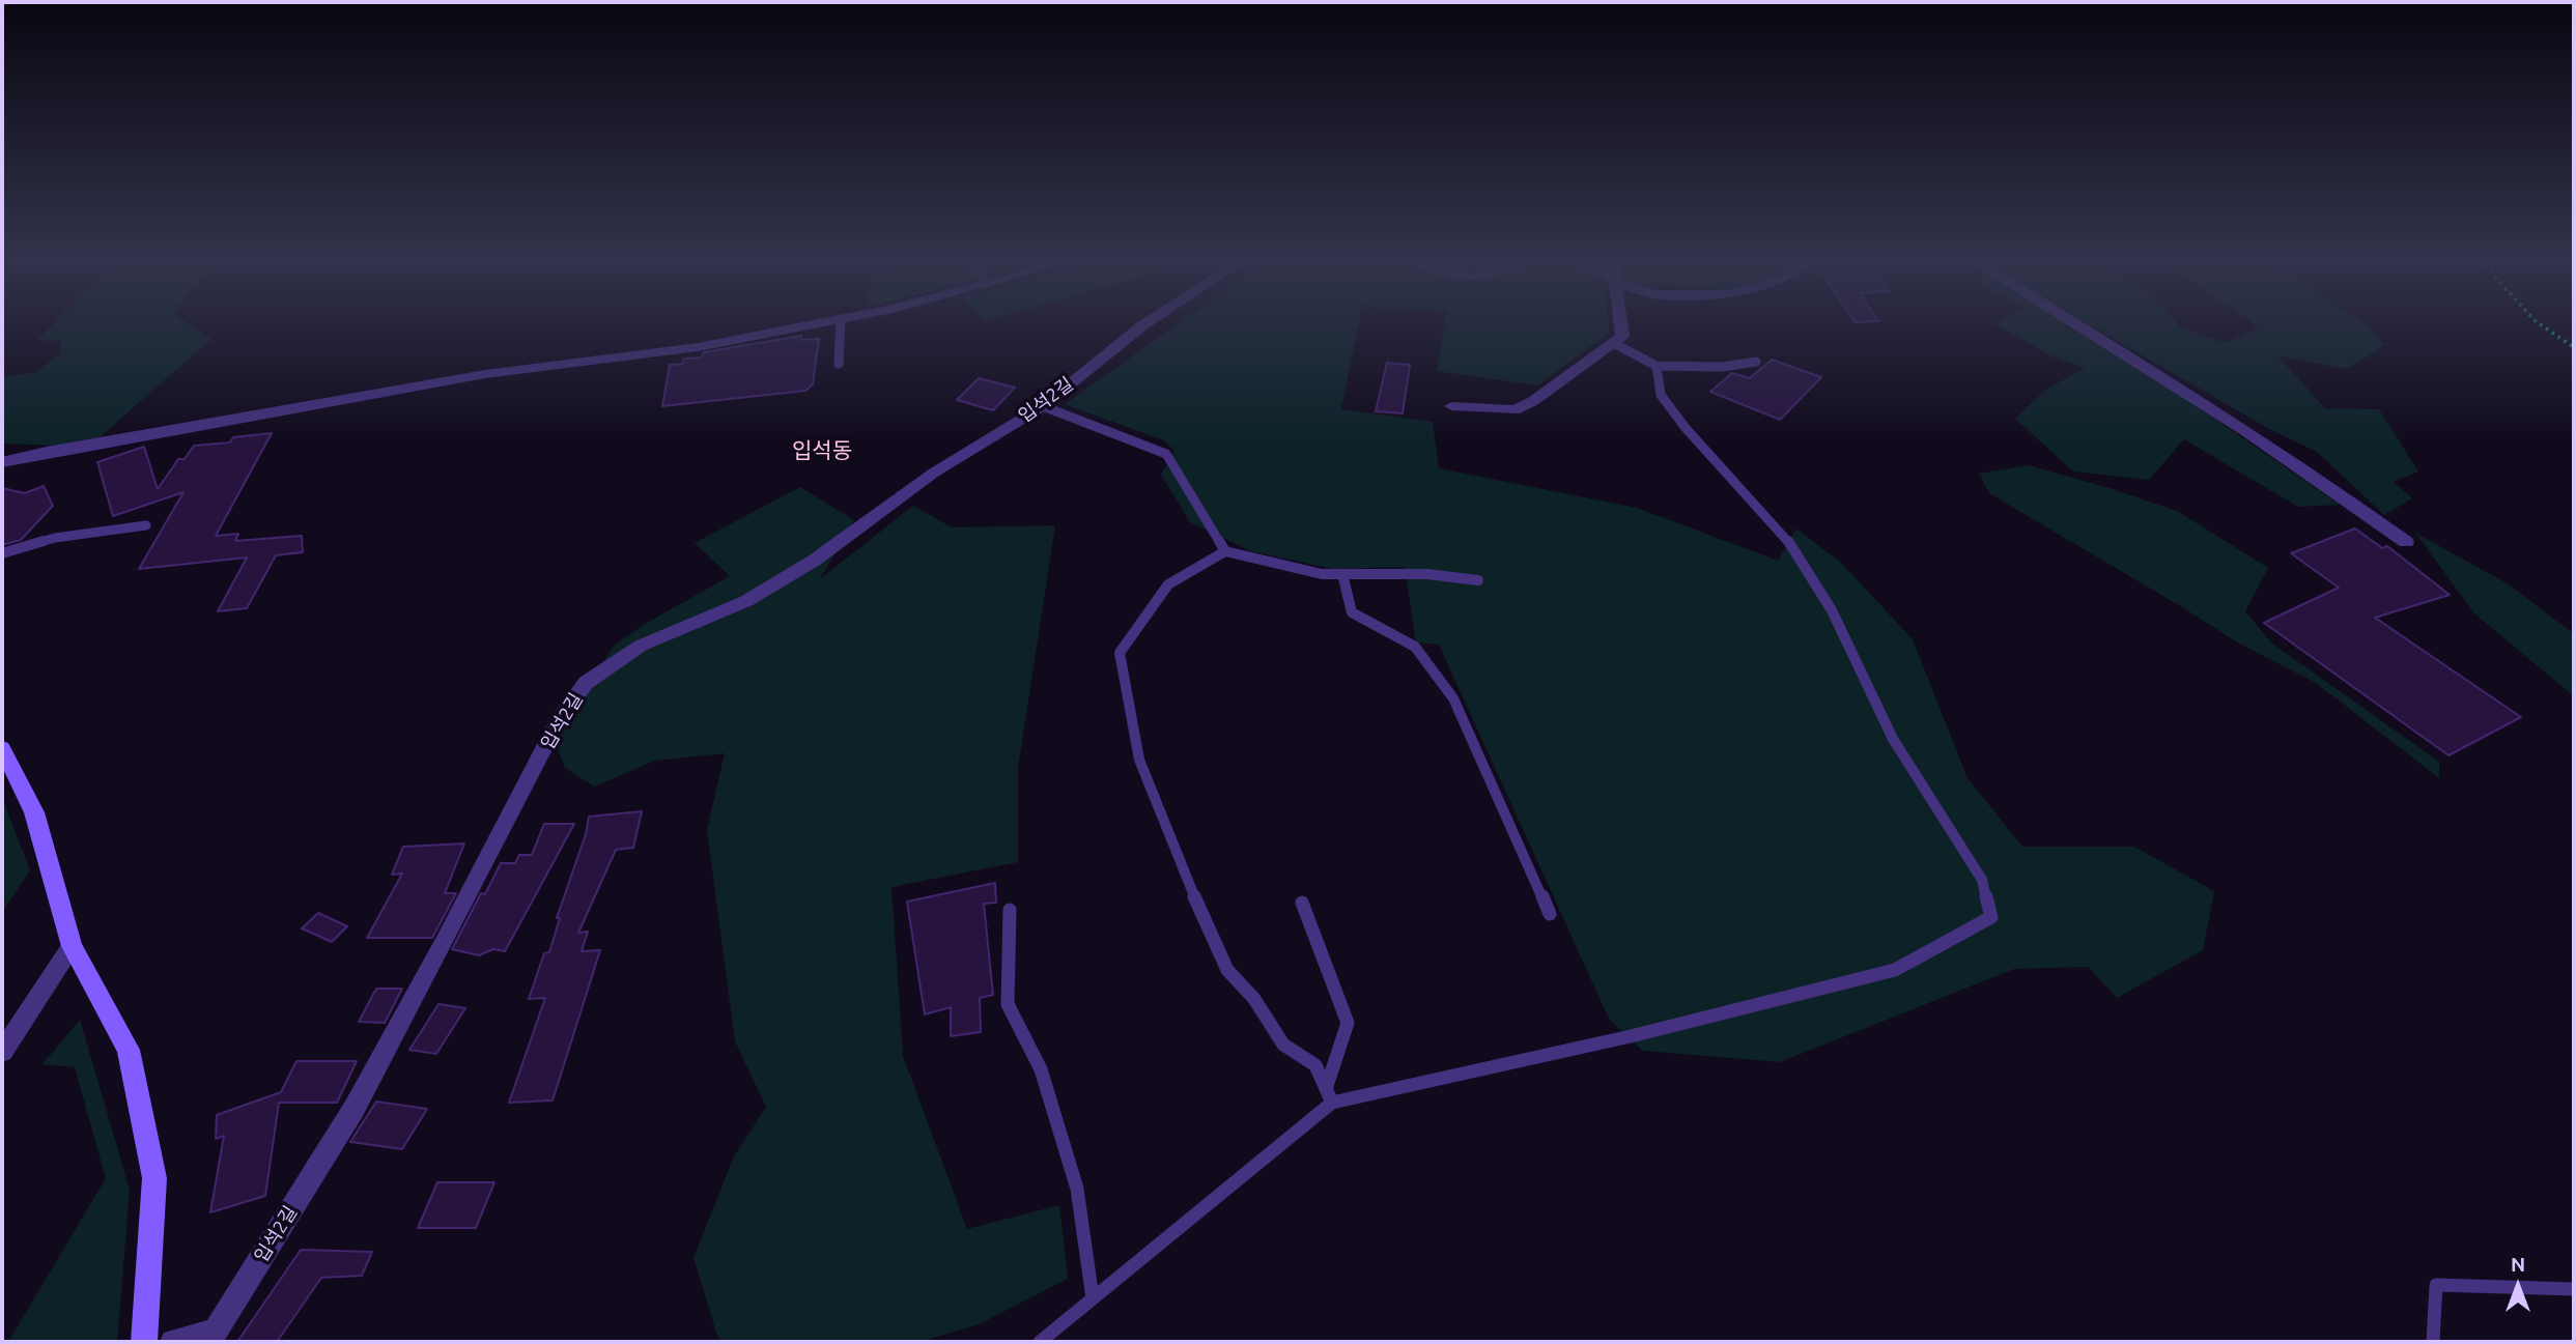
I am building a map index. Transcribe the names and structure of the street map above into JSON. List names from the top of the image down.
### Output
{
  "streets": {
    "street": ["입석2길"]
  },
  "districts": ["입석동"],
  "north": "top"
}
